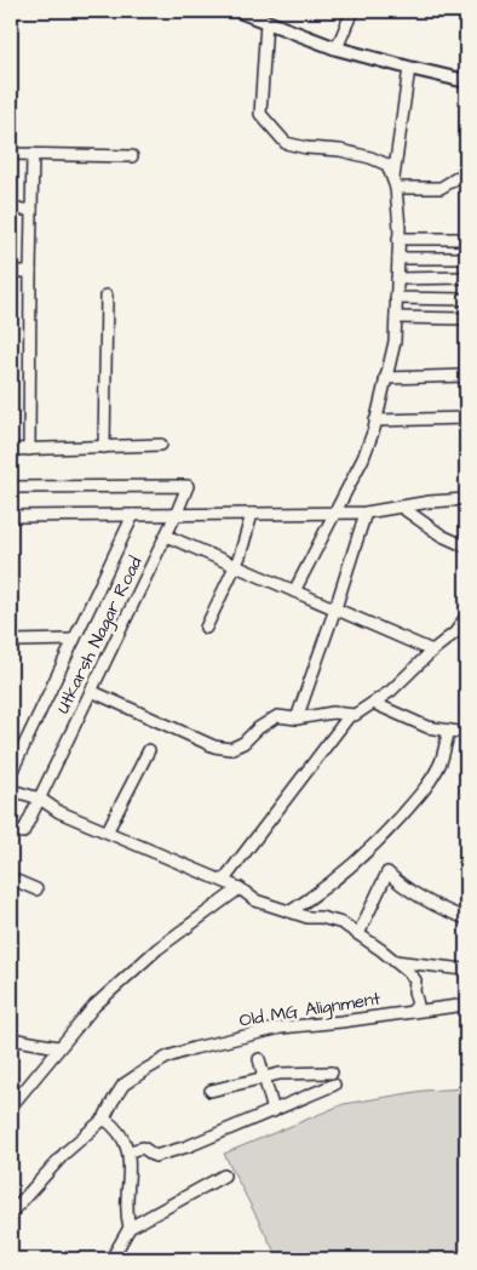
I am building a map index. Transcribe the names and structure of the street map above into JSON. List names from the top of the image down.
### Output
{
  "streets": {
    "street": ["Utkarsh Nagar Road", "Old MG Alignment"]
  }
}
